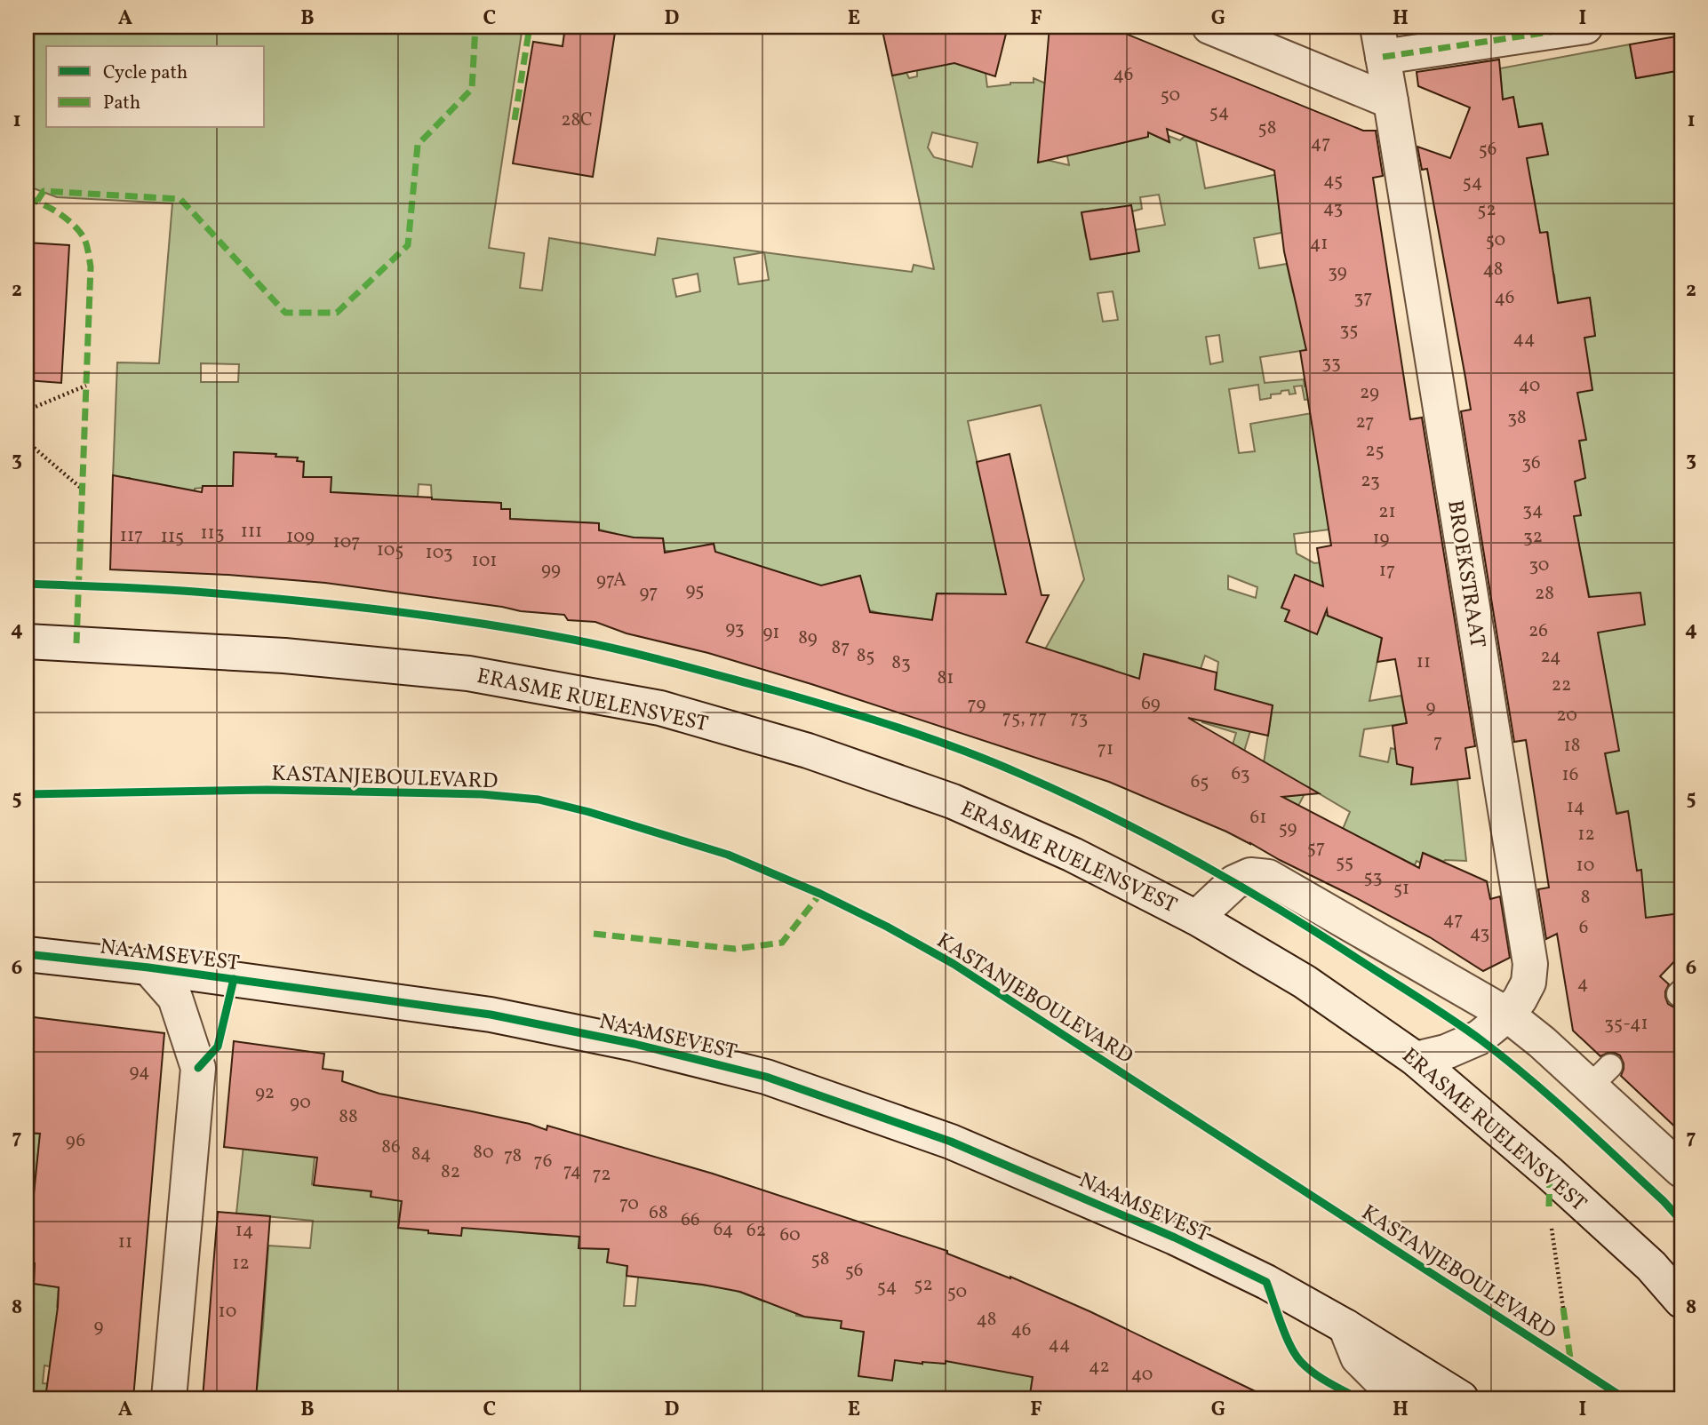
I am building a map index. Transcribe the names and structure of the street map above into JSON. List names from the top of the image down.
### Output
{
  "streets": {
    "main road": ["BROEKSTRAAT", "ERASME RUELENSVEST", "NAAMSEVEST"],
    "cycle path": ["KASTANJEBOULEVARD"]
  },
  "crossings": [
    ["BROEKSTRAAT", "ERASME RUELENSVEST"]
  ],
  "house_numbers": [
    "46",
    "50",
    "54",
    "28C",
    "58",
    "47",
    "56",
    "45",
    "54",
    "43",
    "52",
    "50",
    "41",
    "48",
    "39",
    "37",
    "46",
    "35",
    "44",
    "33",
    "40",
    "29",
    "38",
    "27",
    "25",
    "36",
    "23",
    "34",
    "21",
    "111",
    "113",
    "117",
    "115",
    "109",
    "32",
    "19",
    "107",
    "105",
    "103",
    "101",
    "30",
    "99",
    "17",
    "97A",
    "95",
    "97",
    "28",
    "93",
    "26",
    "91",
    "89",
    "87",
    "85",
    "24",
    "11",
    "83",
    "81",
    "22",
    "69",
    "79",
    "9",
    "20",
    "75, 77",
    "73",
    "7",
    "18",
    "71",
    "63",
    "16",
    "65",
    "14",
    "61",
    "59",
    "12",
    "57",
    "55",
    "10",
    "53",
    "51",
    "8",
    "47",
    "6",
    "43",
    "4",
    "35-41",
    "94",
    "92",
    "90",
    "88",
    "96",
    "86",
    "80",
    "84",
    "78",
    "76",
    "74",
    "82",
    "72",
    "70",
    "68",
    "66",
    "64",
    "14",
    "62",
    "60",
    "11",
    "58",
    "12",
    "56",
    "52",
    "54",
    "50",
    "10",
    "48",
    "9",
    "46",
    "44",
    "42",
    "40"
  ],
  "legend": ["Cycle path", "Path"],
  "grid": {
    "columns": [
      "A",
      "B",
      "C",
      "D",
      "E",
      "F",
      "G",
      "H",
      "I"
    ],
    "rows": [
      "1",
      "2",
      "3",
      "4",
      "5",
      "6",
      "7",
      "8"
    ]
  }
}
